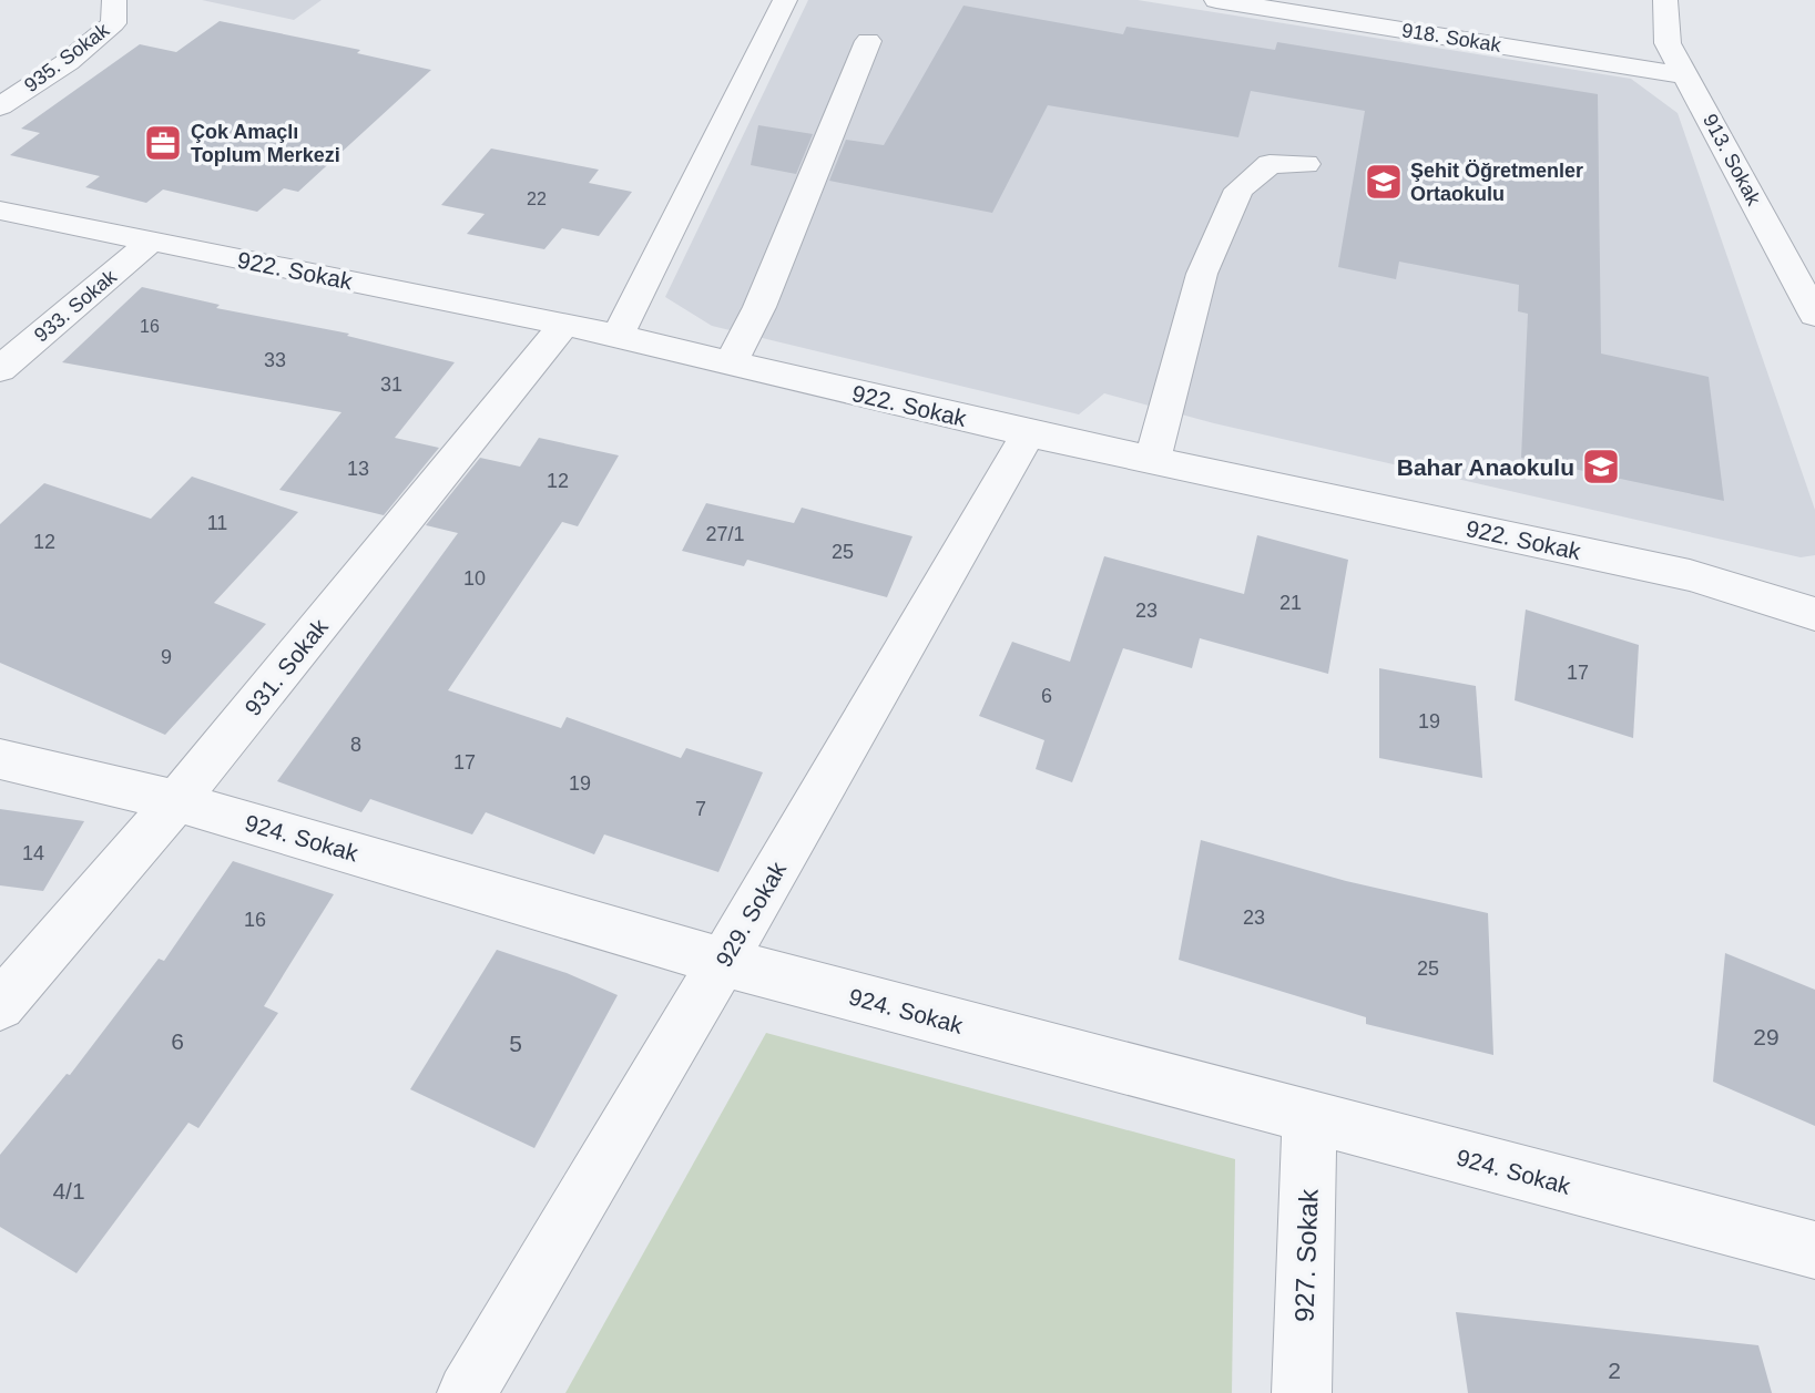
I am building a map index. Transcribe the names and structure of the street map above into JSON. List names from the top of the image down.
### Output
{
  "streets": {
    "street": [
      "918. Sokak",
      "935. Sokak",
      "913. Sokak",
      "922. Sokak",
      "933. Sokak",
      "931. Sokak",
      "924. Sokak",
      "929. Sokak",
      "927. Sokak"
    ]
  },
  "crossings": [
    ["918. Sokak", "913. Sokak"],
    ["922. Sokak", "933. Sokak"],
    ["922. Sokak", "931. Sokak"],
    ["922. Sokak", "929. Sokak"],
    ["931. Sokak", "924. Sokak"],
    ["924. Sokak", "929. Sokak"],
    ["924. Sokak", "927. Sokak"]
  ],
  "places": {
    "office": ["Çok Amaçlı Toplum Merkezi"],
    "school or university": ["Şehit Öğretmenler Ortaokulu", "Bahar Anaokulu"]
  },
  "house_numbers": [
    "22",
    "16",
    "33",
    "31",
    "13",
    "12",
    "11",
    "27/1",
    "12",
    "25",
    "10",
    "21",
    "23",
    "9",
    "17",
    "6",
    "19",
    "8",
    "17",
    "19",
    "7",
    "14",
    "23",
    "16",
    "25",
    "29",
    "6",
    "5",
    "4/1",
    "2"
  ]
}
